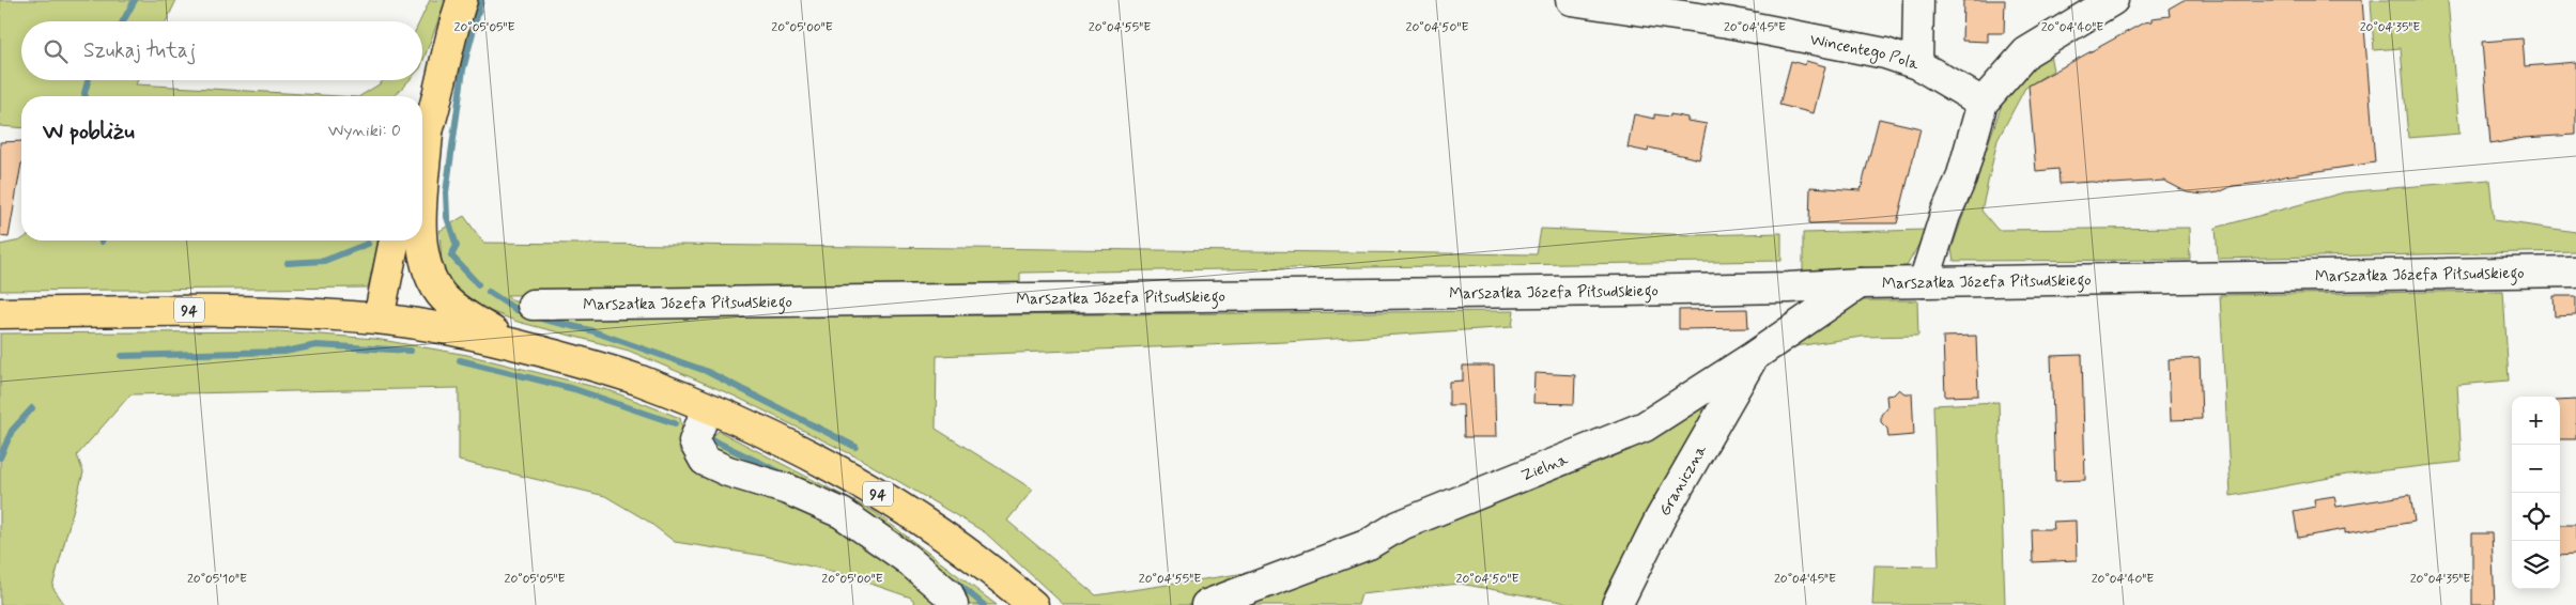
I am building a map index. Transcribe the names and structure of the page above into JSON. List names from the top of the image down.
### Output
{
  "streets": {
    "main road": ["94"],
    "street": [
      "Wincentego Pola",
      "Marszałka Józefa Piłsudskiego",
      "Zielna",
      "Graniczna"
    ]
  },
  "crossings": [
    ["Marszałka Józefa Piłsudskiego", "Zielna"],
    ["Zielna", "Graniczna"]
  ],
  "page": {
    "search": "Szukaj tutaj",
    "heading": ["W pobliżu", "Wyniki: 0"],
    "map_buttons": ["+", "−"]
  },
  "coordinates": [
    "20°05'05\"E",
    "20°05'00\"E",
    "20°04'55\"E",
    "20°04'50\"E",
    "20°04'45\"E",
    "20°04'40\"E",
    "20°04'35\"E",
    "20°05'10\"E"
  ]
}
